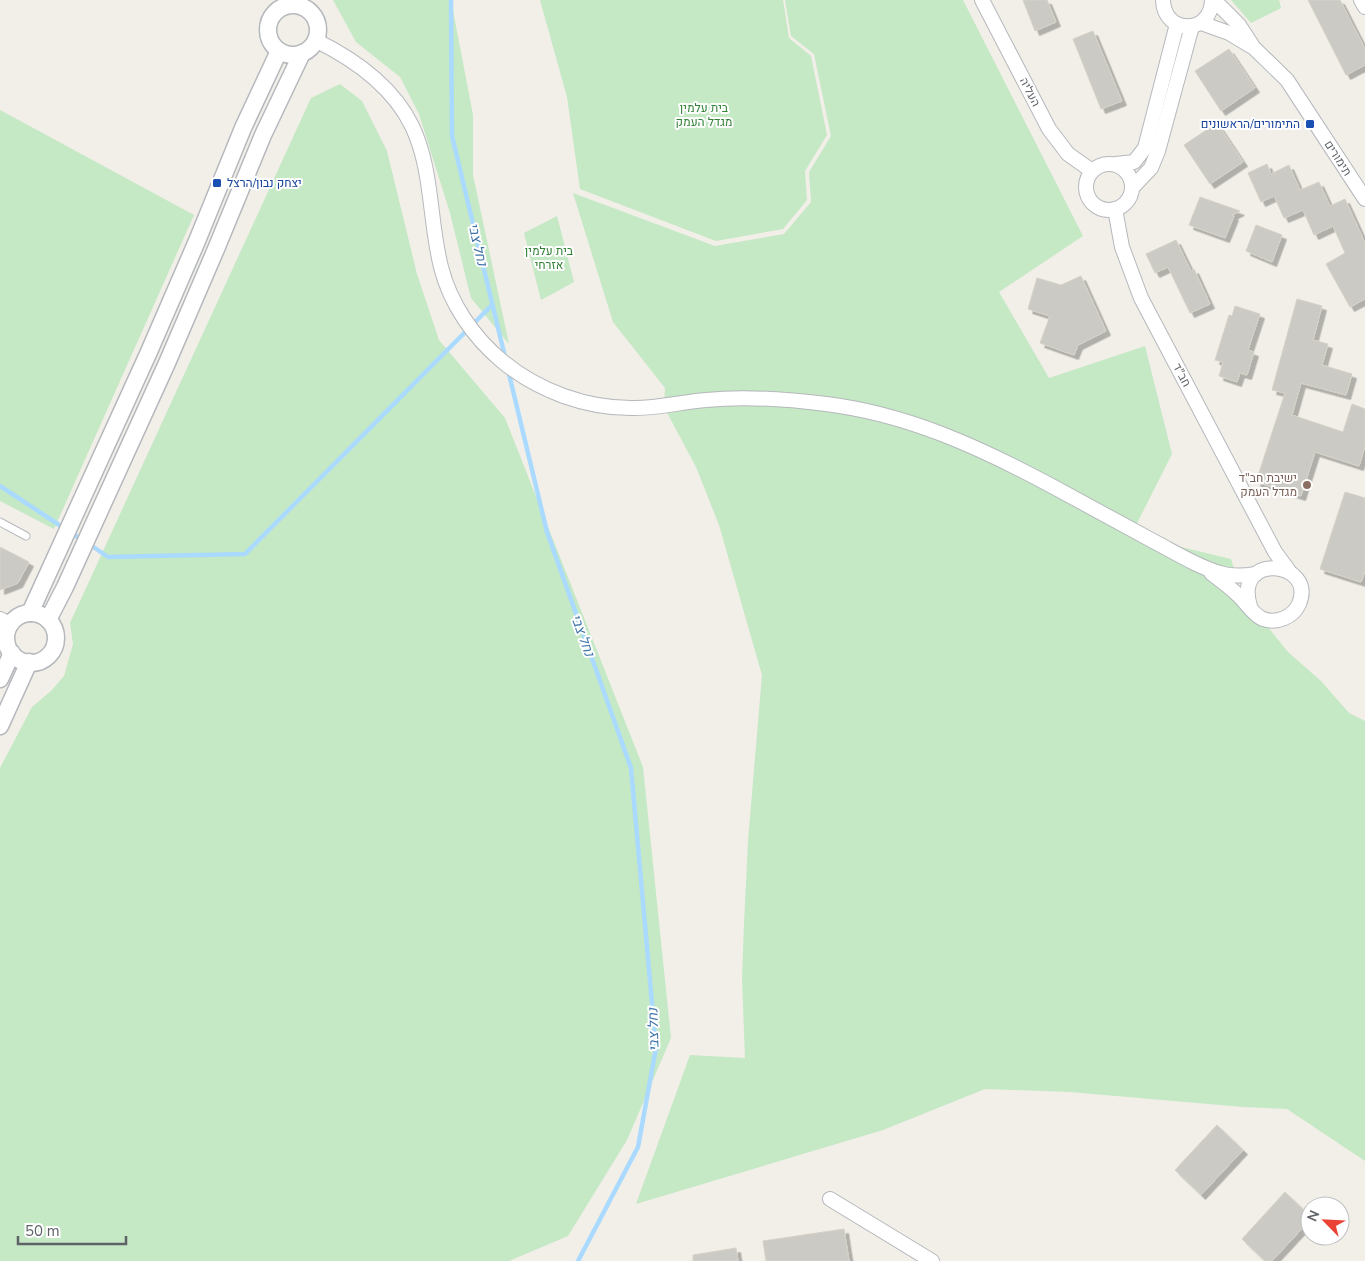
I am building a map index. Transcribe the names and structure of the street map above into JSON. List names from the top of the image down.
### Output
{
  "streets": {
    "street": ["העליה", "תימורים", "חב\"ד"]
  },
  "crossings": [
    ["העליה", "חב\"ד"]
  ],
  "water": ["נחל צבי"],
  "parks": ["בית עלמין מגדל העמק", "בית עלמין אזרחי"],
  "places": {
    "transit": ["התימורים/הראשונים", "יצחק נבון/הרצל"],
    "other": ["ישיבת חב\"ד מגדל העמק"]
  },
  "scale_bar": "50 m",
  "north": "top left"
}
